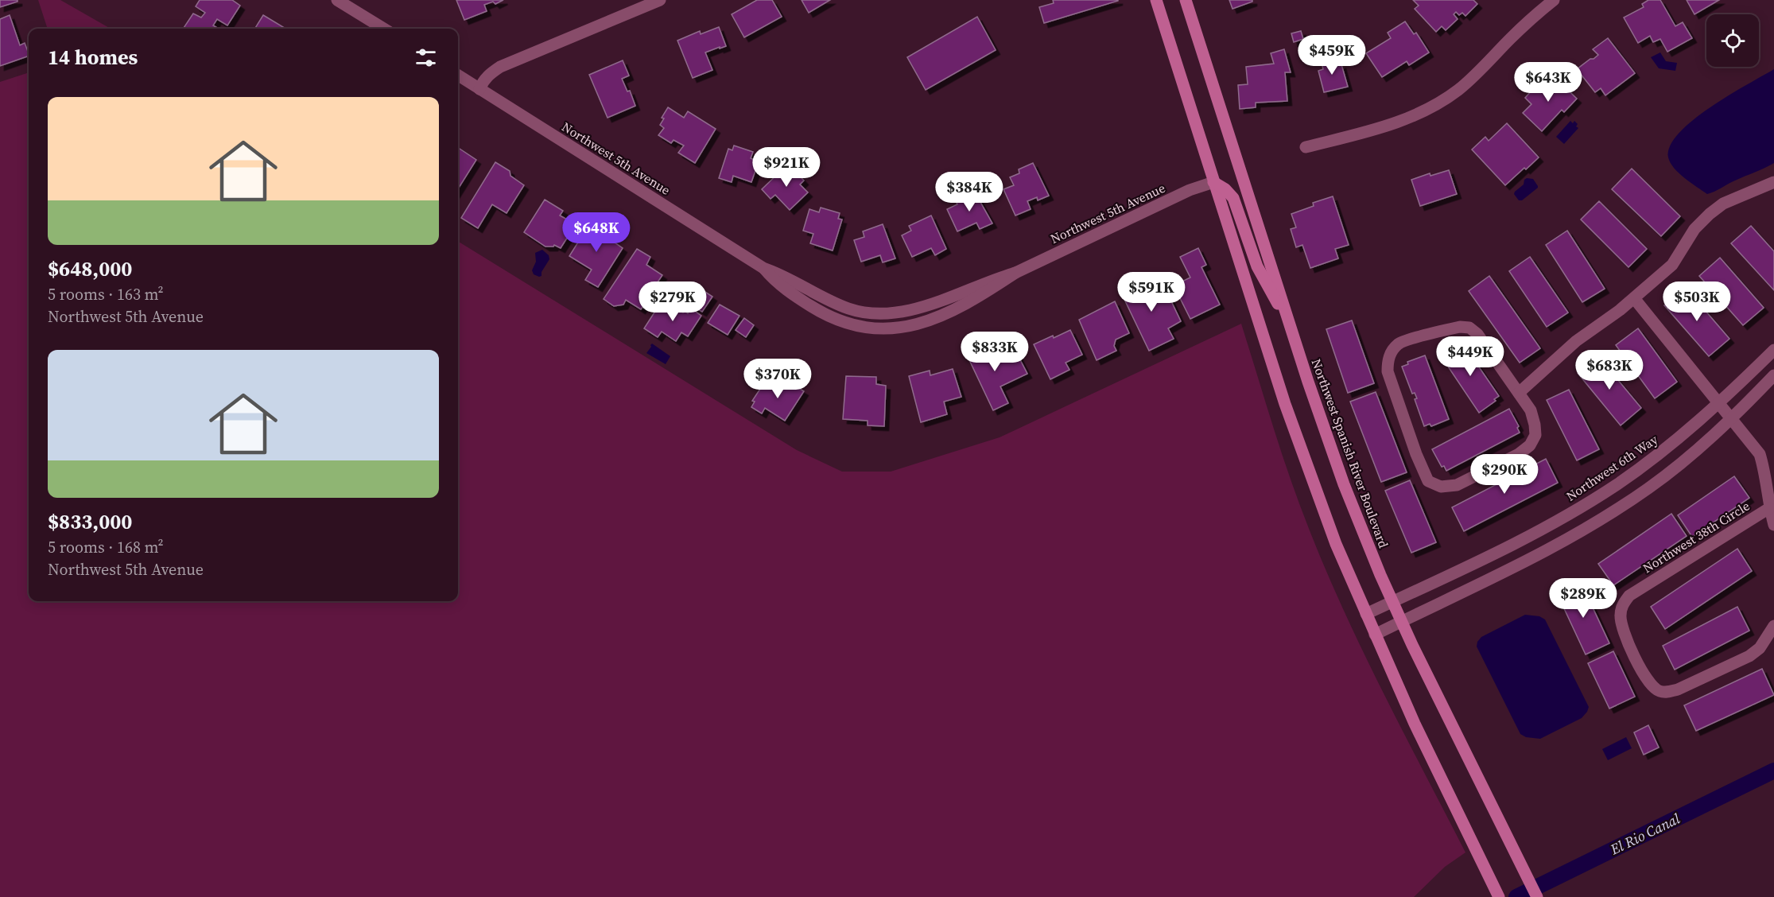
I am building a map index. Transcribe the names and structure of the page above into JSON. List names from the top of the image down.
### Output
{
  "streets": {
    "main road": ["Northwest Spanish River Boulevard"],
    "street": ["Northwest 5th Avenue", "Northwest 6th Way", "Northwest 38th Circle"]
  },
  "crossings": [
    ["Northwest Spanish River Boulevard", "Northwest 6th Way"],
    ["Northwest 6th Way", "Northwest 38th Circle"]
  ],
  "water": ["El Rio Canal"],
  "page": {
    "heading": "14 homes",
    "price": [
      "$459K",
      "$643K",
      "$921K",
      "$384K",
      "$648K",
      "$591K",
      "$279K",
      "$503K",
      "$833K",
      "$449K",
      "$683K",
      "$370K",
      "$290K",
      "$289K"
    ],
    "list": [
      {
        "name": "$648,000",
        "note": "5 rooms · 163 m² · Northwest 5th Avenue"
      },
      {
        "name": "$833,000",
        "note": "5 rooms · 168 m² · Northwest 5th Avenue"
      }
    ]
  }
}
